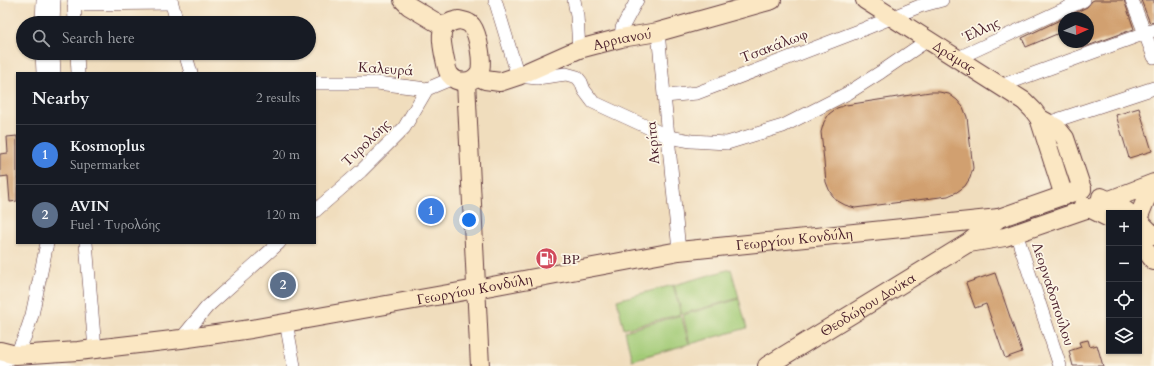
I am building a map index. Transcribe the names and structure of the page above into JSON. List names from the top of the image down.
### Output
{
  "streets": {
    "street": [
      "Έλλης",
      "Αρριανού",
      "Τσακάλωφ",
      "Δράμας",
      "Καλευρά",
      "Τυρολόης",
      "Ακρίτα",
      "Γεωργίου Κονδύλη",
      "Λεορναδοπούλου",
      "Θεοδώρου Δούκα"
    ]
  },
  "crossings": [
    ["Έλλης", "Δράμας"],
    ["Αρριανού", "Καλευρά"],
    ["Αρριανού", "Ακρίτα"],
    ["Τσακάλωφ", "Δράμας"],
    ["Τσακάλωφ", "Ακρίτα"],
    ["Δράμας", "Θεοδώρου Δούκα"],
    ["Καλευρά", "Τυρολόης"],
    ["Ακρίτα", "Γεωργίου Κονδύλη"],
    ["Γεωργίου Κονδύλη", "Θεοδώρου Δούκα"],
    ["Λεορναδοπούλου", "Θεοδώρου Δούκα"]
  ],
  "places": {
    "fuel station": ["BP"]
  },
  "north": "right",
  "page": {
    "search": "Search here",
    "heading": ["Nearby", "2 results"],
    "list": [
      {
        "mark": "1",
        "name": "Kosmoplus",
        "note": "Supermarket",
        "value": "20 m"
      },
      {
        "mark": "2",
        "name": "AVIN",
        "note": "Fuel · Τυρολόης",
        "value": "120 m"
      }
    ],
    "pins": ["1", "2"],
    "map_buttons": ["+", "−"]
  }
}
